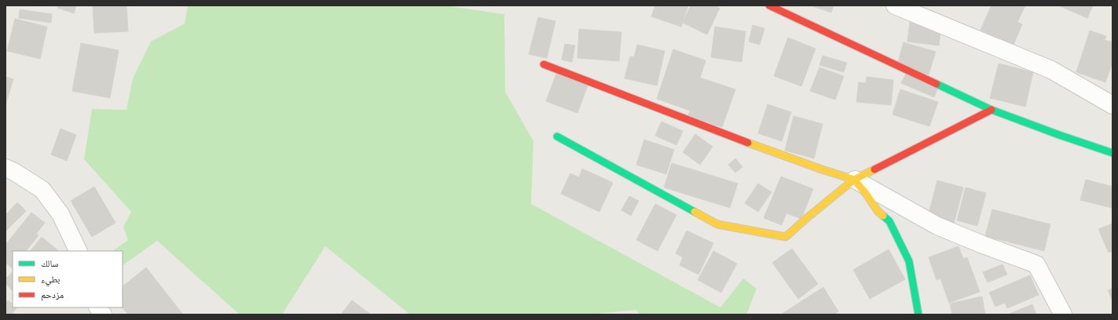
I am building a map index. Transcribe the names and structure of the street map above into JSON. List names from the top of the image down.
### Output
{
  "legend": ["سالك", "بطيء", "مزدحم"]
}
